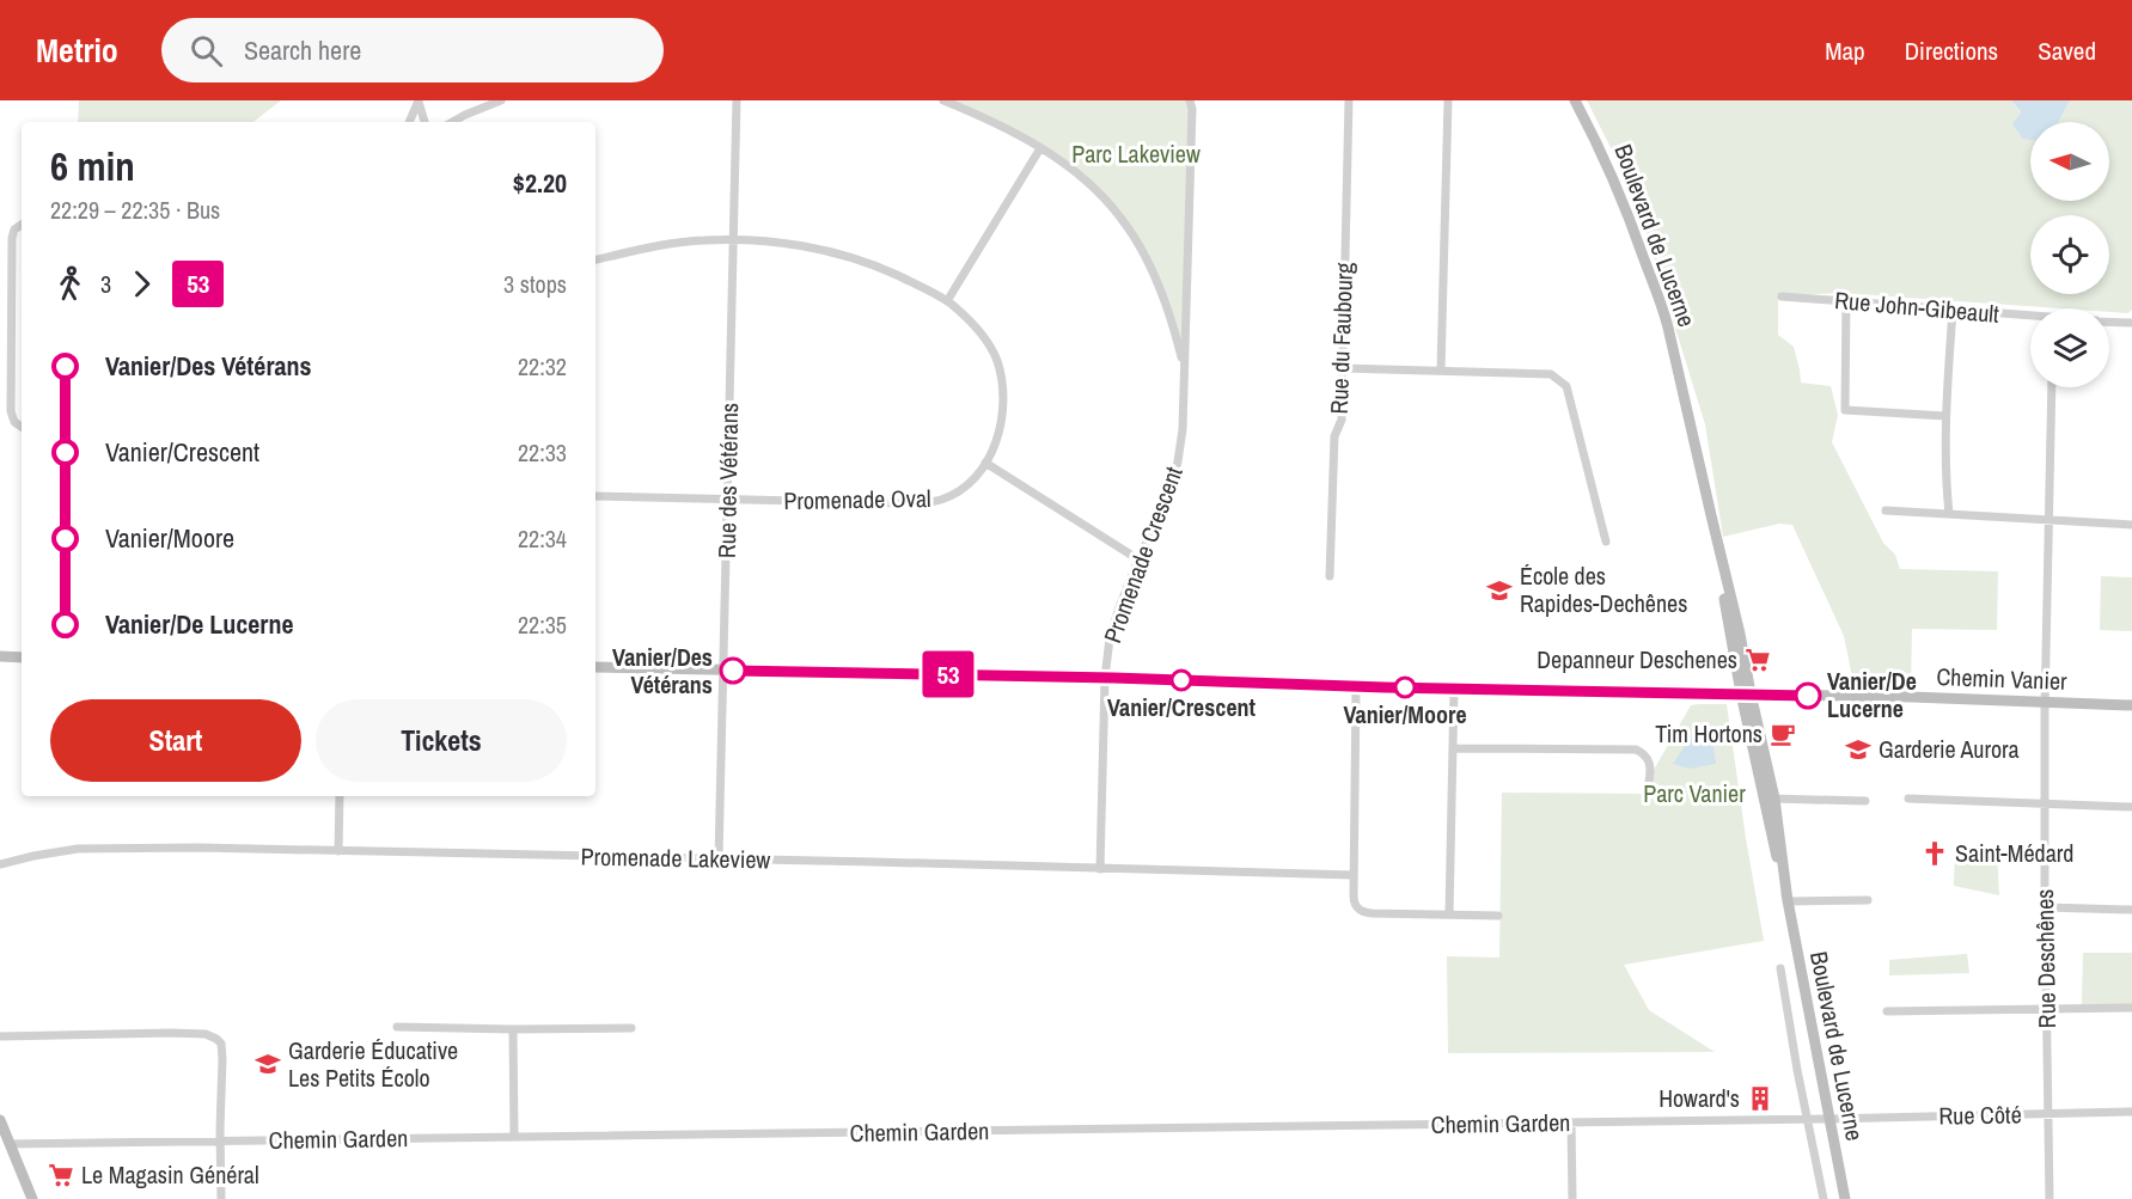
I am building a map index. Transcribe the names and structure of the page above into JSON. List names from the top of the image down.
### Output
{
  "streets": {
    "street": [
      "Boulevard de Lucerne",
      "Rue John-Gibeault",
      "Rue du Faubourg",
      "Rue des Vétérans",
      "Promenade Oval",
      "Promenade Crescent",
      "Chemin Vanier",
      "Promenade Lakeview",
      "Rue Deschênes",
      "Rue Côté",
      "Chemin Garden"
    ]
  },
  "crossings": [
    ["Boulevard de Lucerne", "Chemin Vanier"],
    ["Boulevard de Lucerne", "Rue Côté"],
    ["Boulevard de Lucerne", "Chemin Garden"],
    ["Rue des Vétérans", "Promenade Oval"],
    ["Rue des Vétérans", "Chemin Vanier"],
    ["Rue des Vétérans", "Promenade Lakeview"],
    ["Promenade Crescent", "Chemin Vanier"],
    ["Promenade Crescent", "Promenade Lakeview"],
    ["Chemin Vanier", "Rue Deschênes"],
    ["Rue Deschênes", "Rue Côté"],
    ["Rue Côté", "Chemin Garden"]
  ],
  "parks": ["Parc Lakeview", "Parc Vanier"],
  "places": {
    "school or university": ["École des Rapides-Dechênes", "Garderie Aurora", "Garderie Éducative Les Petits Écolo"],
    "supermarket": ["Depanneur Deschenes", "Le Magasin Général"],
    "other": [
      "Vanier/Des Vétérans",
      "Vanier/Crescent",
      "Vanier/Moore",
      "Vanier/De Lucerne"
    ],
    "cafe": ["Tim Hortons"],
    "church": ["Saint-Médard"],
    "building": ["Howard's"]
  },
  "lines": ["bus line 53"],
  "north": "left",
  "page": {
    "header": "Metrio",
    "search": "Search here",
    "nav": ["Map", "Directions", "Saved"],
    "on_map": "53",
    "heading": ["6 min", "22:29 – 22:35 · Bus", "$2.20"],
    "legs": ["3", "53", "3 stops"],
    "list": [
      {
        "name": "Vanier/Des Vétérans",
        "value": "22:32"
      },
      {
        "name": "Vanier/Crescent",
        "value": "22:33"
      },
      {
        "name": "Vanier/Moore",
        "value": "22:34"
      },
      {
        "name": "Vanier/De Lucerne",
        "value": "22:35"
      }
    ],
    "buttons": ["Start", "Tickets"]
  }
}
